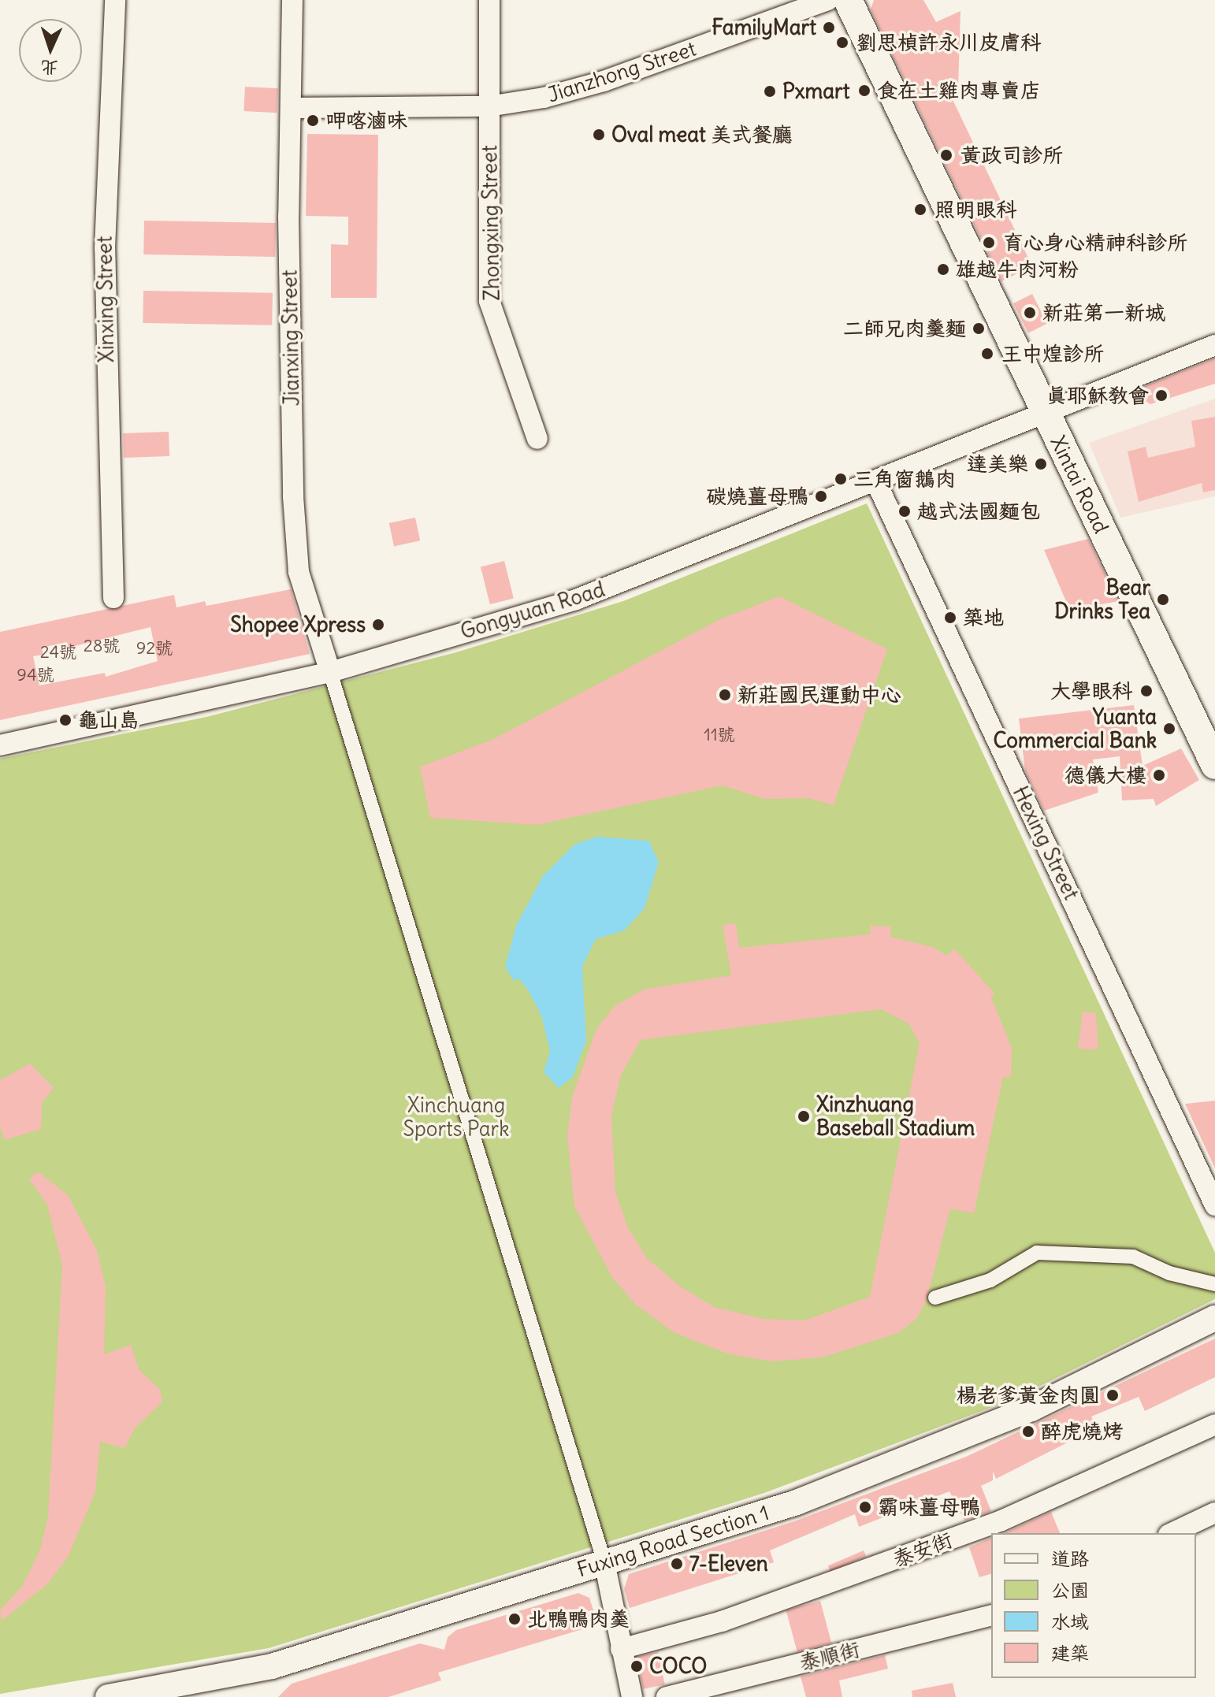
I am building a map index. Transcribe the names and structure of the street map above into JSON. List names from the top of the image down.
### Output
{
  "streets": {
    "main road": ["Xintai Road"],
    "street": [
      "Jianzhong Street",
      "Zhongxing Street",
      "Xinxing Street",
      "Jianxing Street",
      "Gongyuan Road",
      "Hexing Street",
      "Fuxing Road Section 1",
      "泰安街",
      "泰順街"
    ]
  },
  "crossings": [
    ["Jianzhong Street", "Zhongxing Street"],
    ["Jianzhong Street", "Jianxing Street"],
    ["Jianxing Street", "Gongyuan Road"],
    ["Xintai Road", "Gongyuan Road"],
    ["Gongyuan Road", "Hexing Street"]
  ],
  "parks": ["Xinchuang Sports Park"],
  "places": [
    "FamilyMart",
    "劉思楨許永川皮膚科",
    "食在土雞肉專賣店",
    "Pxmart",
    "呷喀滷味",
    "Oval meat 美式餐廳",
    "黃政司診所",
    "照明眼科",
    "育心身心精神科診所",
    "雄越牛肉河粉",
    "新莊第一新城",
    "二師兄肉羹麵",
    "王中煌診所",
    "真耶穌教會",
    "達美樂",
    "三角窗鵝肉",
    "碳燒薑母鴨",
    "越式法國麵包",
    "Bear Drinks Tea",
    "築地",
    "Shopee Xpress",
    "大學眼科",
    "新莊國民運動中心",
    "龜山島",
    "Yuanta Commercial Bank",
    "德儀大樓",
    "Xinzhuang Baseball Stadium",
    "楊老爹黃金肉圓",
    "醉虎燒烤",
    "霸味薑母鴨",
    "7-Eleven",
    "北鴨鴨肉羮",
    "COCO"
  ],
  "house_numbers": [
    "28號",
    "92號",
    "24號",
    "94號",
    "11號"
  ],
  "legend": [
    "道路",
    "公園",
    "水域",
    "建築"
  ],
  "north": "bottom"
}
